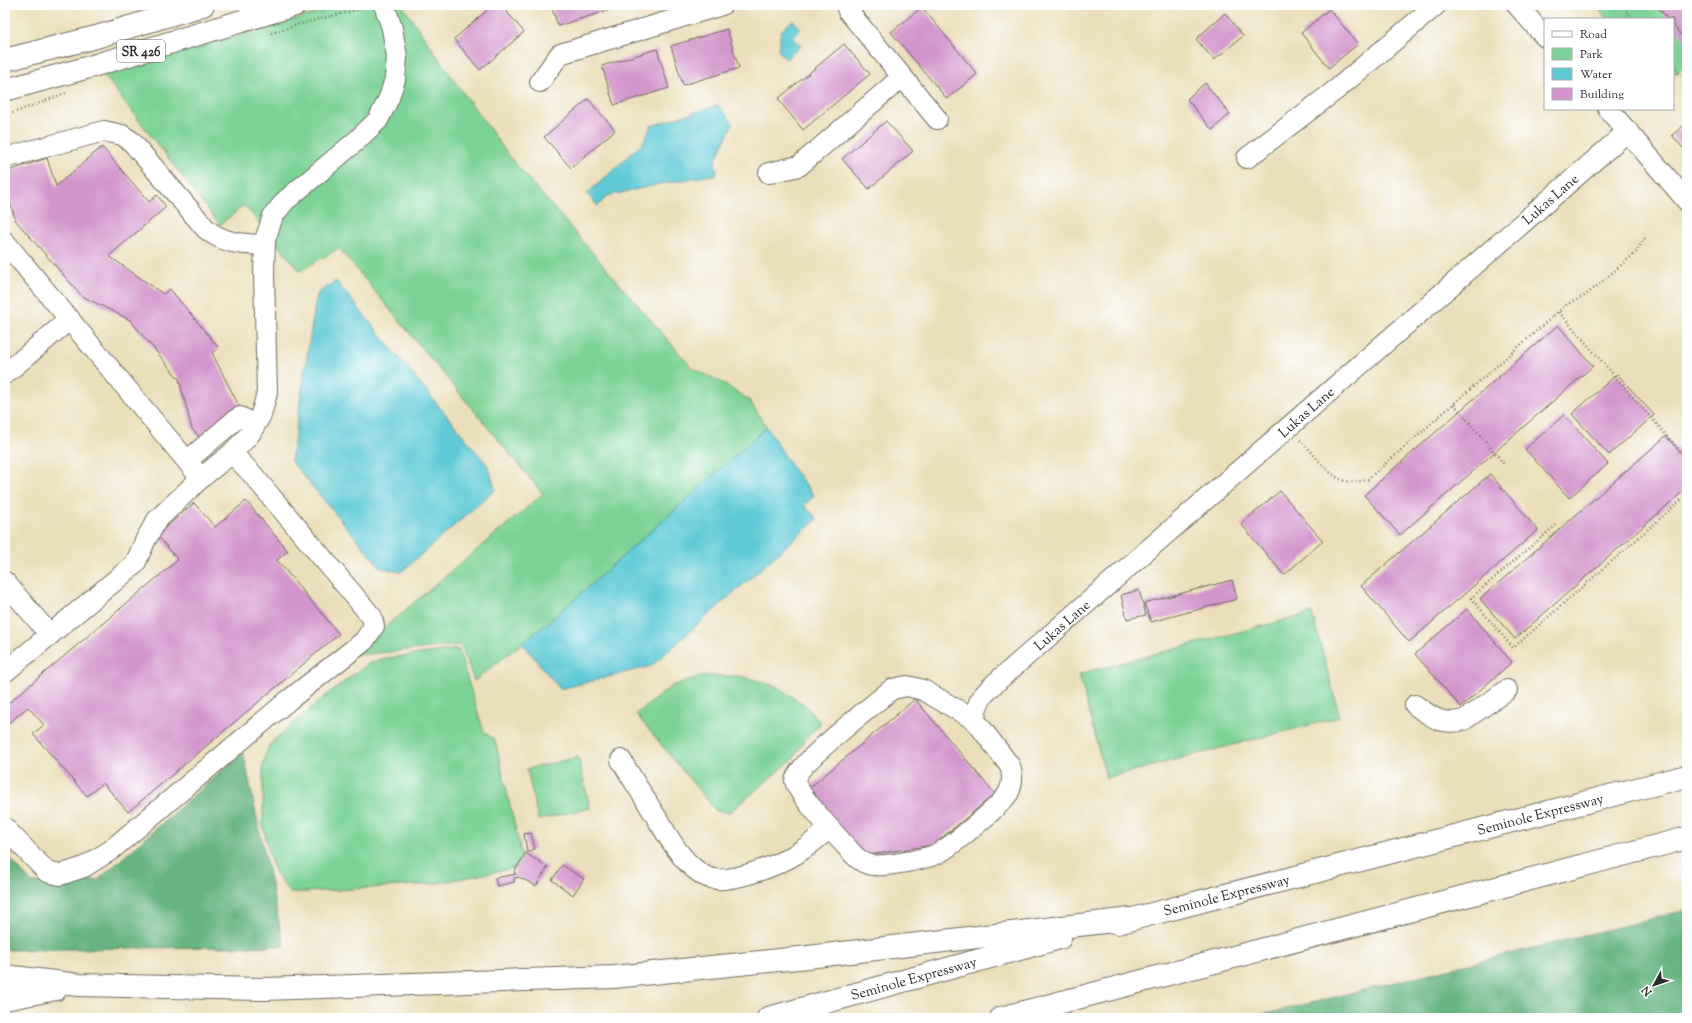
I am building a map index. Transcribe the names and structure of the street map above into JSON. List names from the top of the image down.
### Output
{
  "streets": {
    "main road": ["SR 426", "Seminole Expressway"],
    "street": ["Lukas Lane"]
  },
  "legend": [
    "Road",
    "Park",
    "Water",
    "Building"
  ],
  "north": "bottom left"
}
